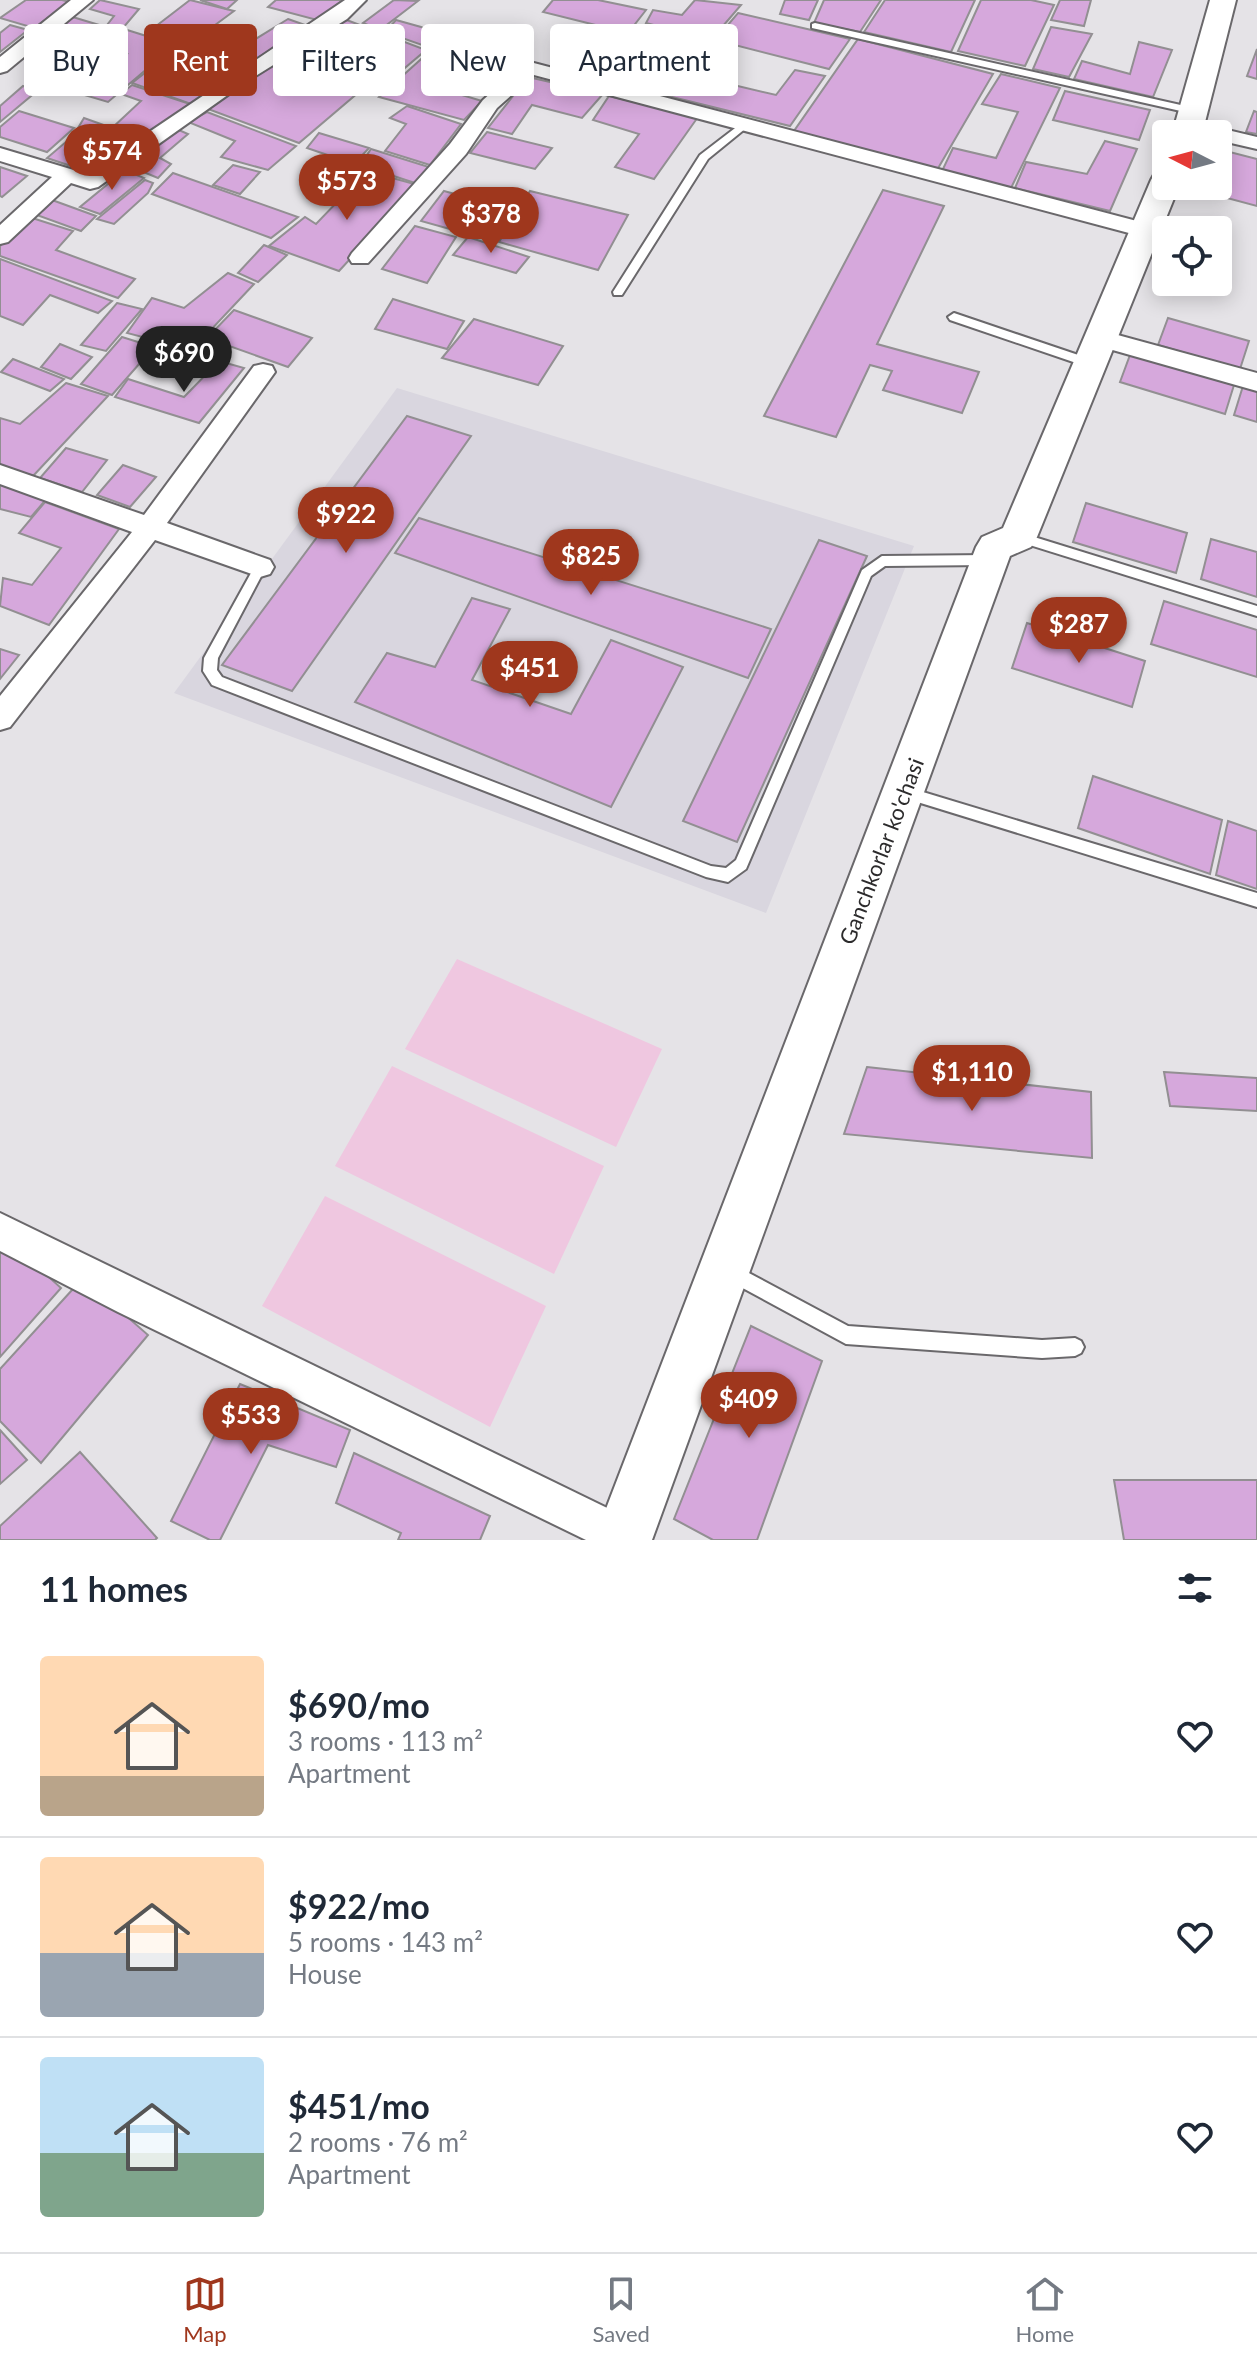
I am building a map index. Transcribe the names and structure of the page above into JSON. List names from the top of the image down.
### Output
{
  "streets": {
    "street": ["Ganchkorlar ko'chasi"]
  },
  "north": "left",
  "page": {
    "chip": [
      "Buy",
      "Rent",
      "Filters",
      "New",
      "Apartment"
    ],
    "price": [
      "$574",
      "$573",
      "$378",
      "$690",
      "$922",
      "$825",
      "$287",
      "$451",
      "$1,110",
      "$409",
      "$533"
    ],
    "heading": "11 homes",
    "list": [
      {
        "name": "$690/mo",
        "note": "3 rooms · 113 m² · Apartment"
      },
      {
        "name": "$922/mo",
        "note": "5 rooms · 143 m² · House"
      },
      {
        "name": "$451/mo",
        "note": "2 rooms · 76 m² · Apartment"
      }
    ],
    "tabs": ["Map", "Saved", "Home"]
  }
}
